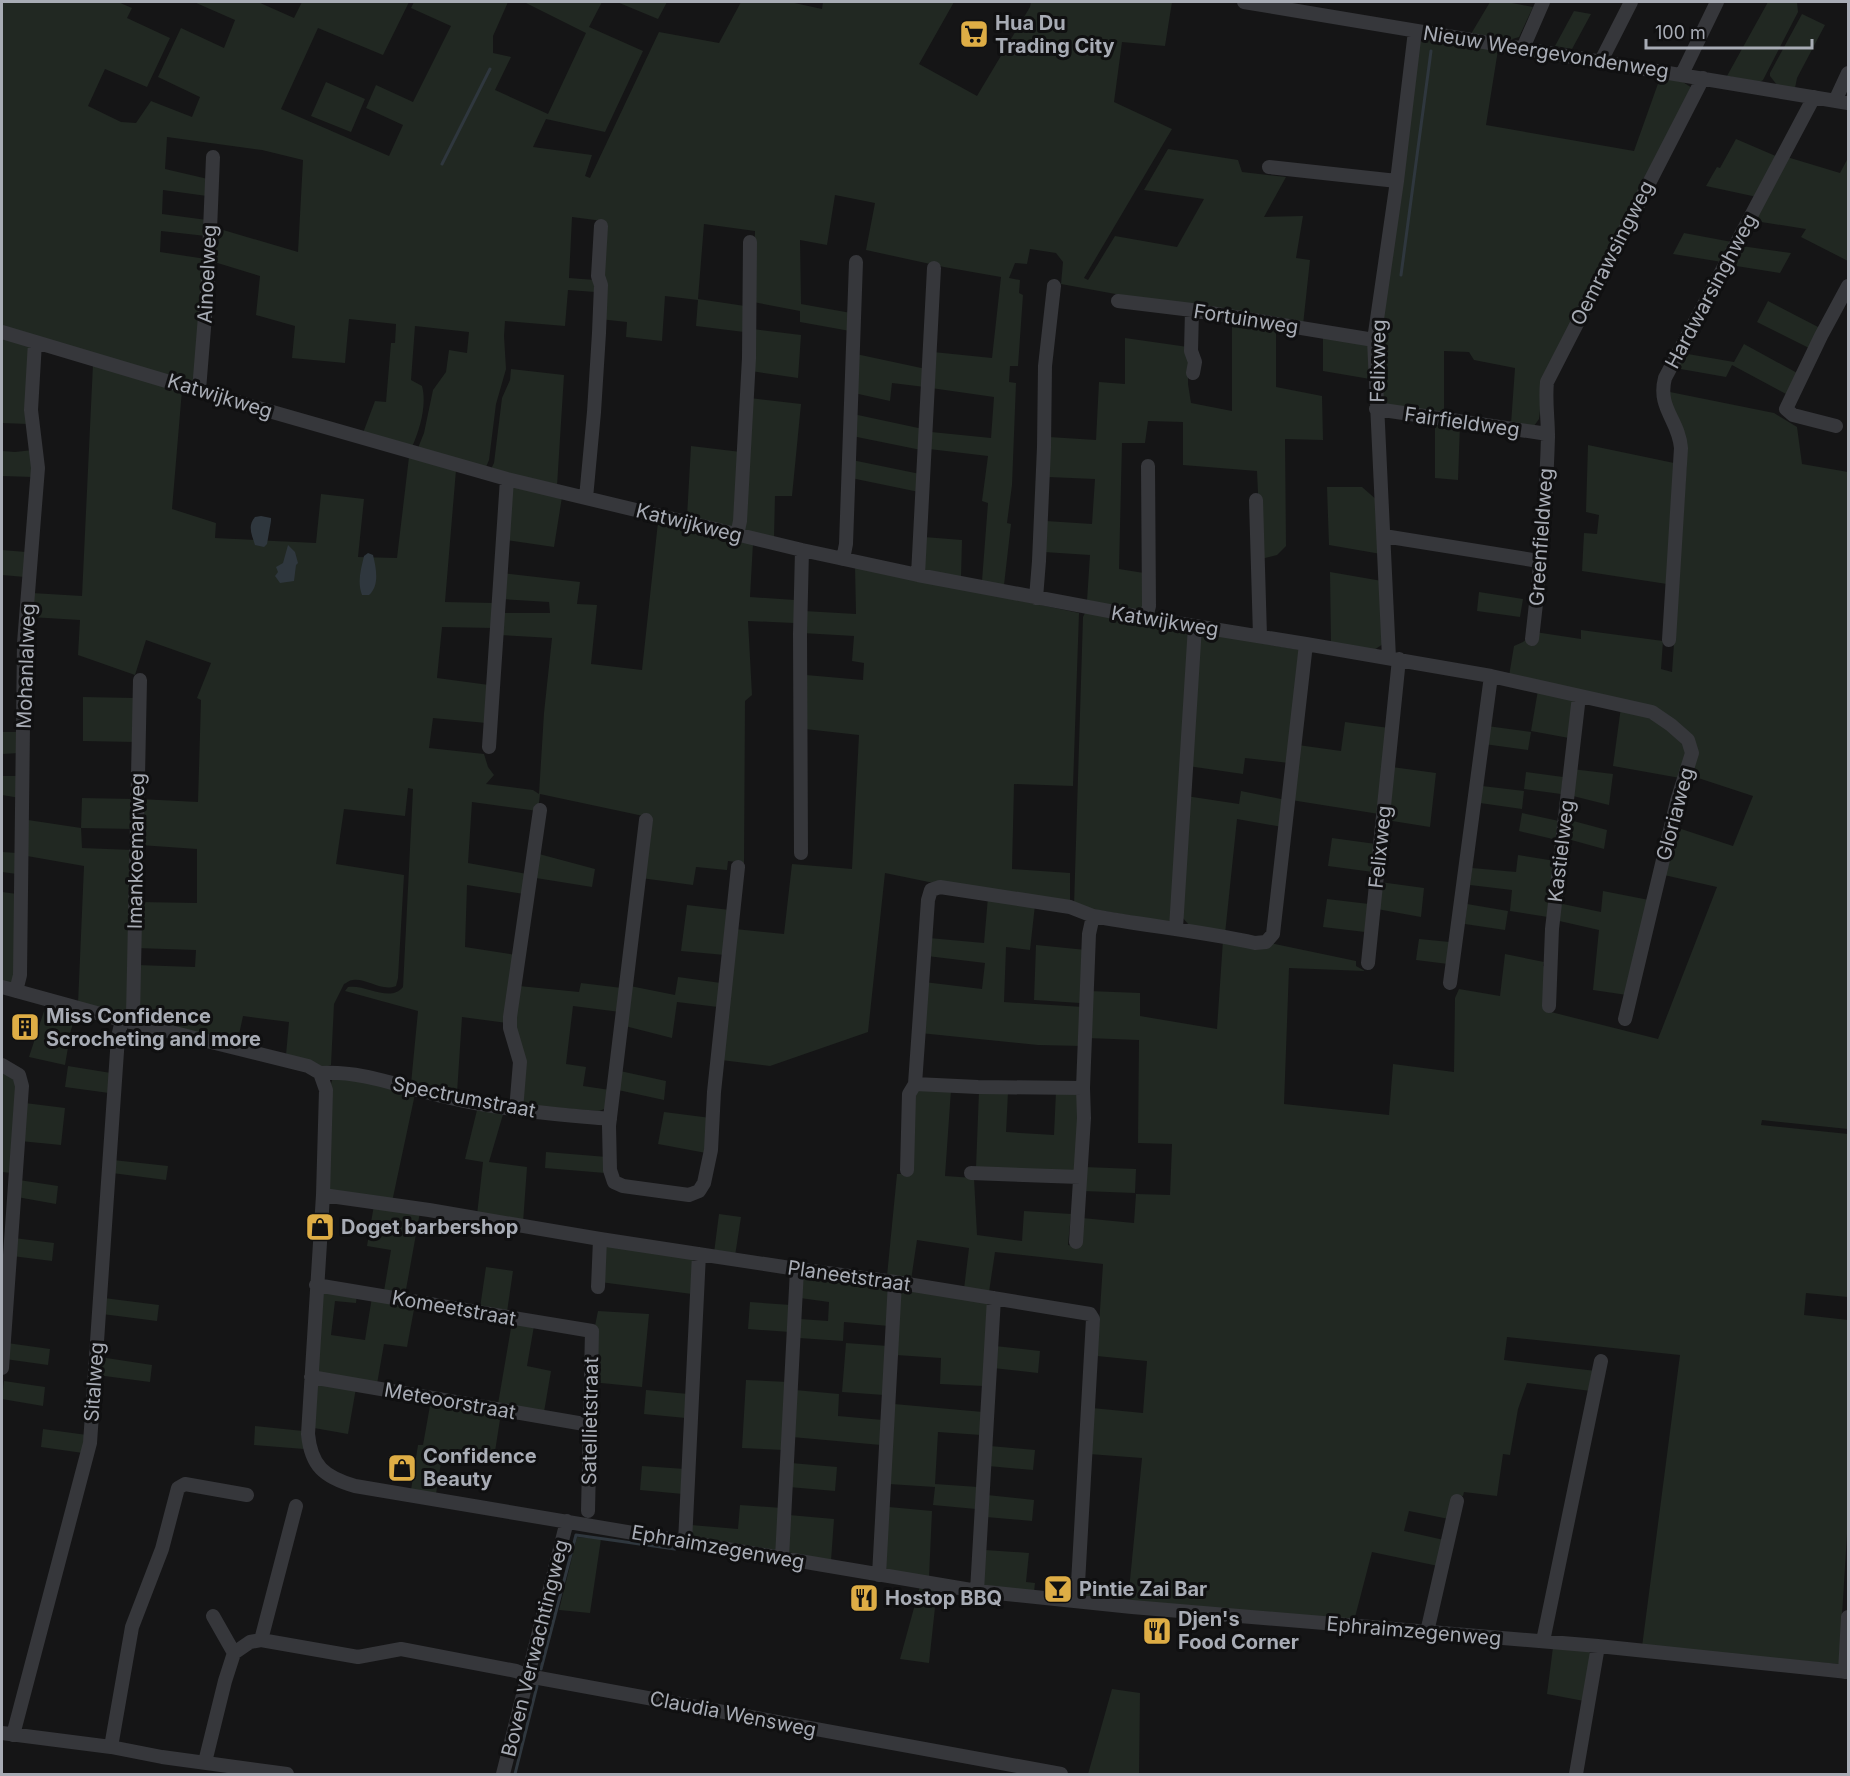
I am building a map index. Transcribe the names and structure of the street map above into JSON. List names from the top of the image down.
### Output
{
  "streets": {
    "street": [
      "Nieuw Weergevondenweg",
      "Oemrawsingweg",
      "Ainoelweg",
      "Hardwarsinghweg",
      "Fortuinweg",
      "Felixweg",
      "Katwijkweg",
      "Fairfieldweg",
      "Greenfieldweg",
      "Mohanlalweg",
      "Gloriaweg",
      "Imankoemarweg",
      "Kastielweg",
      "Spectrumstraat",
      "Planeetstraat",
      "Komeetstraat",
      "Sitalweg",
      "Meteoorstraat",
      "Satellietstraat",
      "Ephraimzegenweg",
      "Boven Verwachtingweg",
      "Claudia Wensweg"
    ]
  },
  "crossings": [
    ["Nieuw Weergevondenweg", "Oemrawsingweg"],
    ["Nieuw Weergevondenweg", "Hardwarsinghweg"],
    ["Nieuw Weergevondenweg", "Felixweg"],
    ["Oemrawsingweg", "Fairfieldweg"],
    ["Oemrawsingweg", "Greenfieldweg"],
    ["Ainoelweg", "Katwijkweg"],
    ["Fortuinweg", "Felixweg"],
    ["Felixweg", "Katwijkweg"],
    ["Felixweg", "Fairfieldweg"],
    ["Felixweg", "Gloriaweg"],
    ["Katwijkweg", "Mohanlalweg"],
    ["Katwijkweg", "Gloriaweg"],
    ["Fairfieldweg", "Greenfieldweg"],
    ["Gloriaweg", "Kastielweg"],
    ["Imankoemarweg", "Sitalweg"],
    ["Spectrumstraat", "Ephraimzegenweg"],
    ["Planeetstraat", "Ephraimzegenweg"],
    ["Komeetstraat", "Satellietstraat"],
    ["Komeetstraat", "Ephraimzegenweg"],
    ["Meteoorstraat", "Satellietstraat"],
    ["Meteoorstraat", "Ephraimzegenweg"],
    ["Ephraimzegenweg", "Boven Verwachtingweg"],
    ["Boven Verwachtingweg", "Claudia Wensweg"]
  ],
  "places": {
    "supermarket": ["Hua Du Trading City"],
    "building": ["Miss Confidence Scrocheting and more"],
    "shop": ["Doget barbershop", "Confidence Beauty"],
    "bar": ["Pintie Zai Bar"],
    "restaurant": ["Hostop BBQ", "Djen's Food Corner"]
  },
  "scale_bar": "100 m"
}
